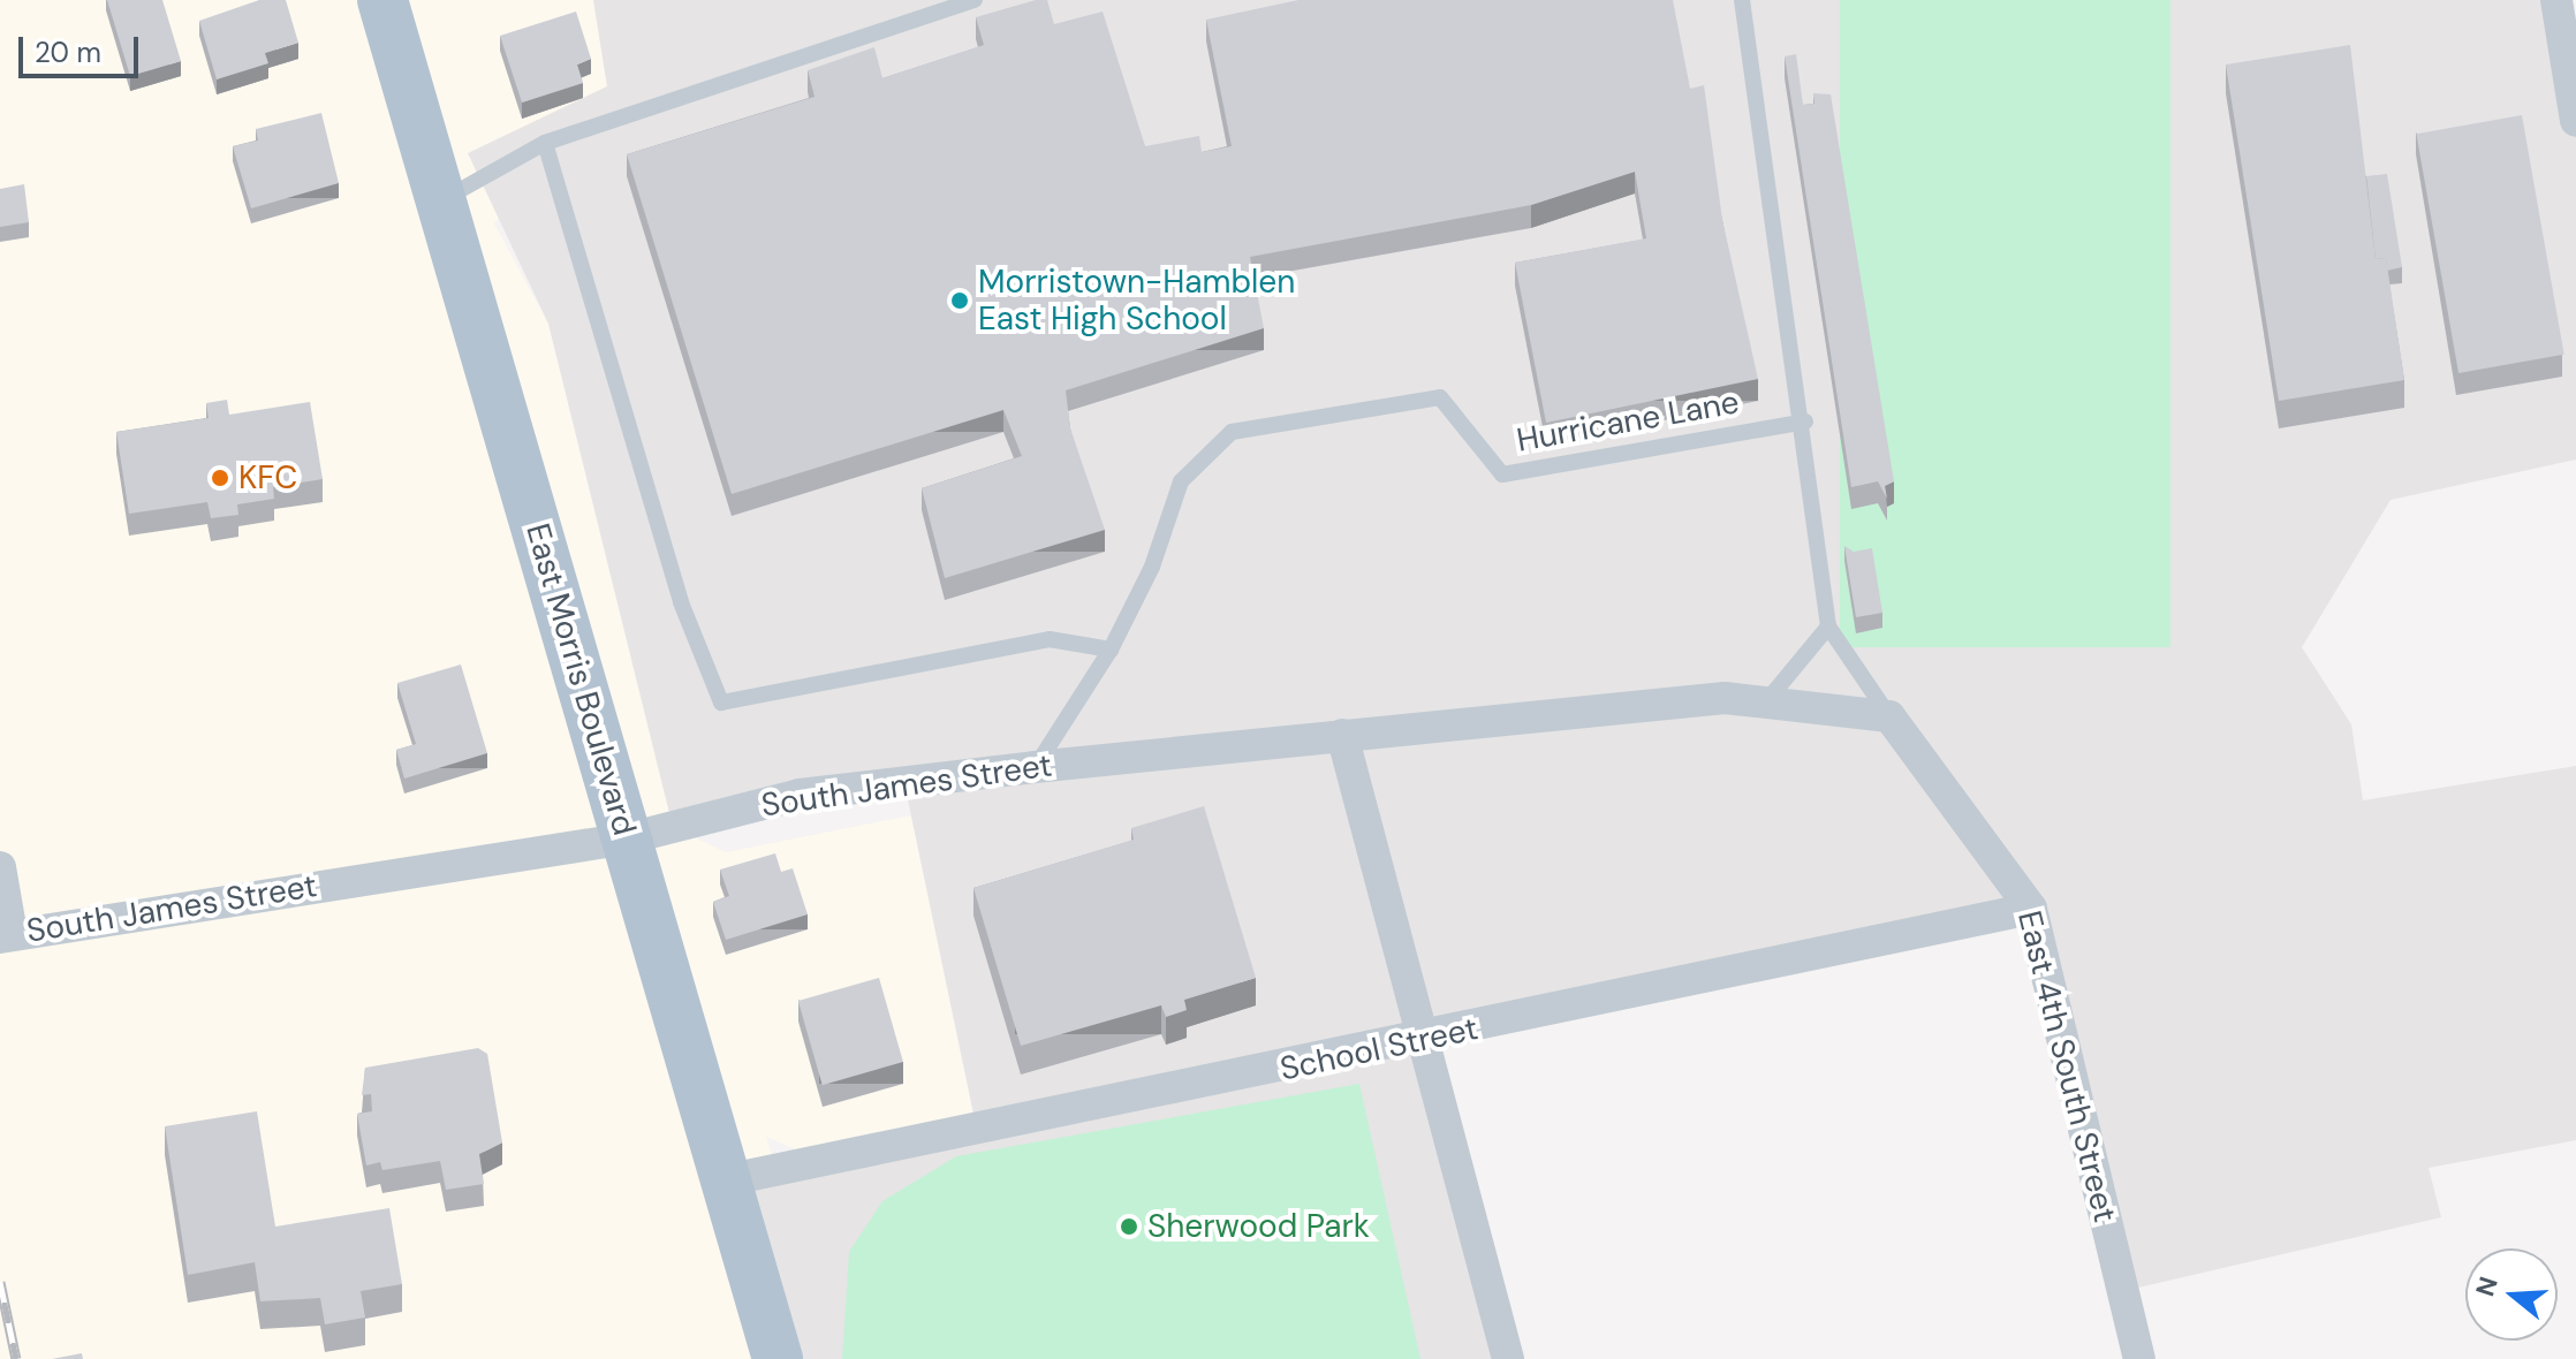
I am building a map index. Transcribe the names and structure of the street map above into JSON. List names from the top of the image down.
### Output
{
  "streets": {
    "main road": ["East Morris Boulevard"],
    "street": ["South James Street", "School Street", "East 4th South Street"],
    "lane": ["Hurricane Lane"]
  },
  "crossings": [
    ["Hurricane Lane", "South James Street"],
    ["East Morris Boulevard", "South James Street"],
    ["East Morris Boulevard", "School Street"],
    ["School Street", "East 4th South Street"]
  ],
  "places": ["Morristown-Hamblen East High School", "KFC", "Sherwood Park"],
  "scale_bar": "20 m",
  "north": "left"
}
